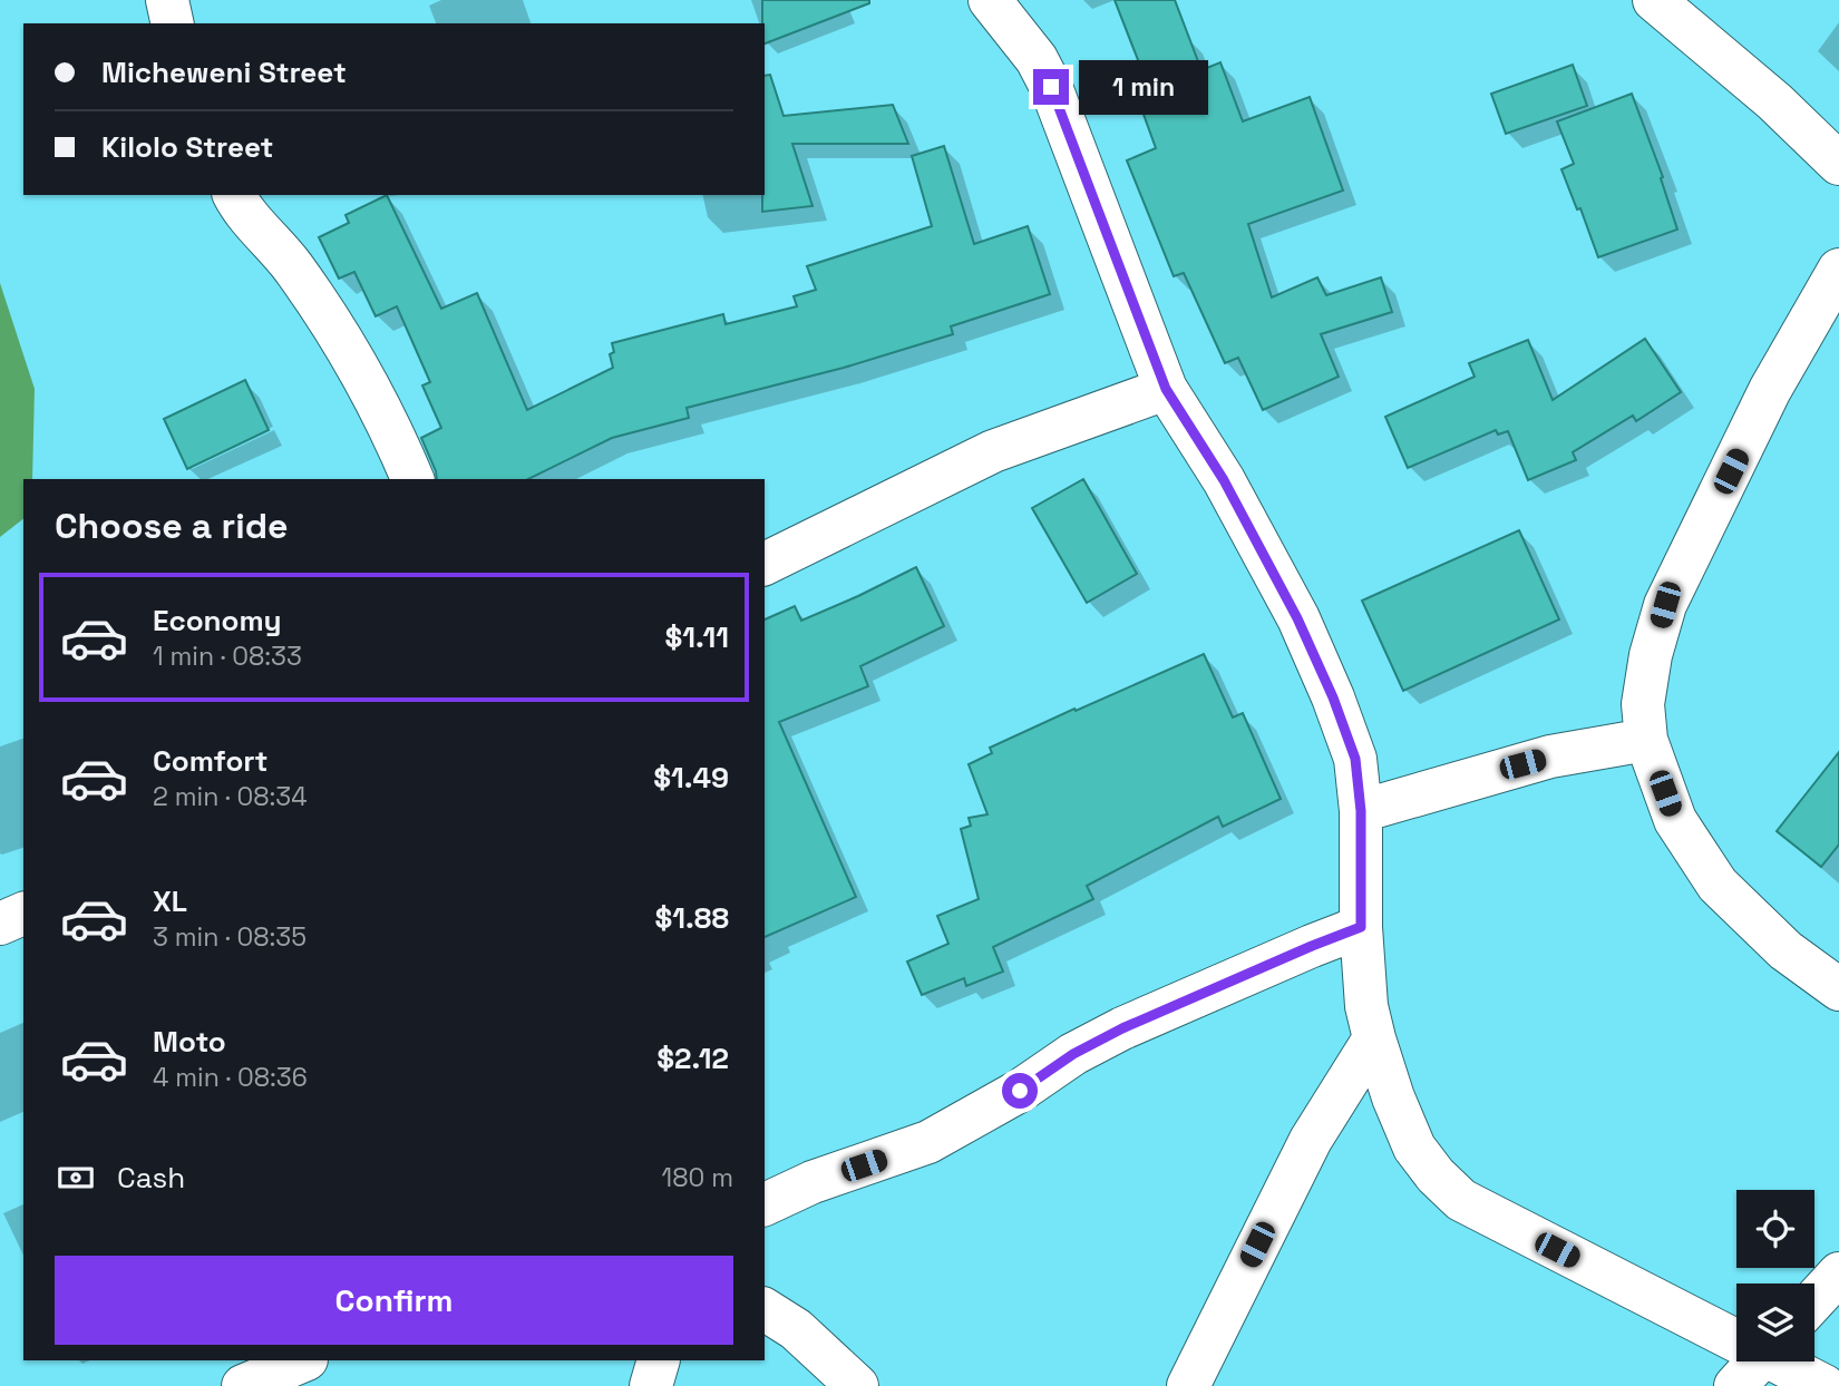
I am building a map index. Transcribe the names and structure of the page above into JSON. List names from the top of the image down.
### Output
{
  "page": {
    "banner": ["Micheweni Street", "Kilolo Street"],
    "bubble": "1 min",
    "heading": "Choose a ride",
    "list": [
      {
        "name": "Economy",
        "note": "1 min · 08:33",
        "value": "$1.11"
      },
      {
        "name": "Comfort",
        "note": "2 min · 08:34",
        "value": "$1.49"
      },
      {
        "name": "XL",
        "note": "3 min · 08:35",
        "value": "$1.88"
      },
      {
        "name": "Moto",
        "note": "4 min · 08:36",
        "value": "$2.12"
      }
    ],
    "pay": ["Cash", "180 m"],
    "buttons": "Confirm"
  }
}
